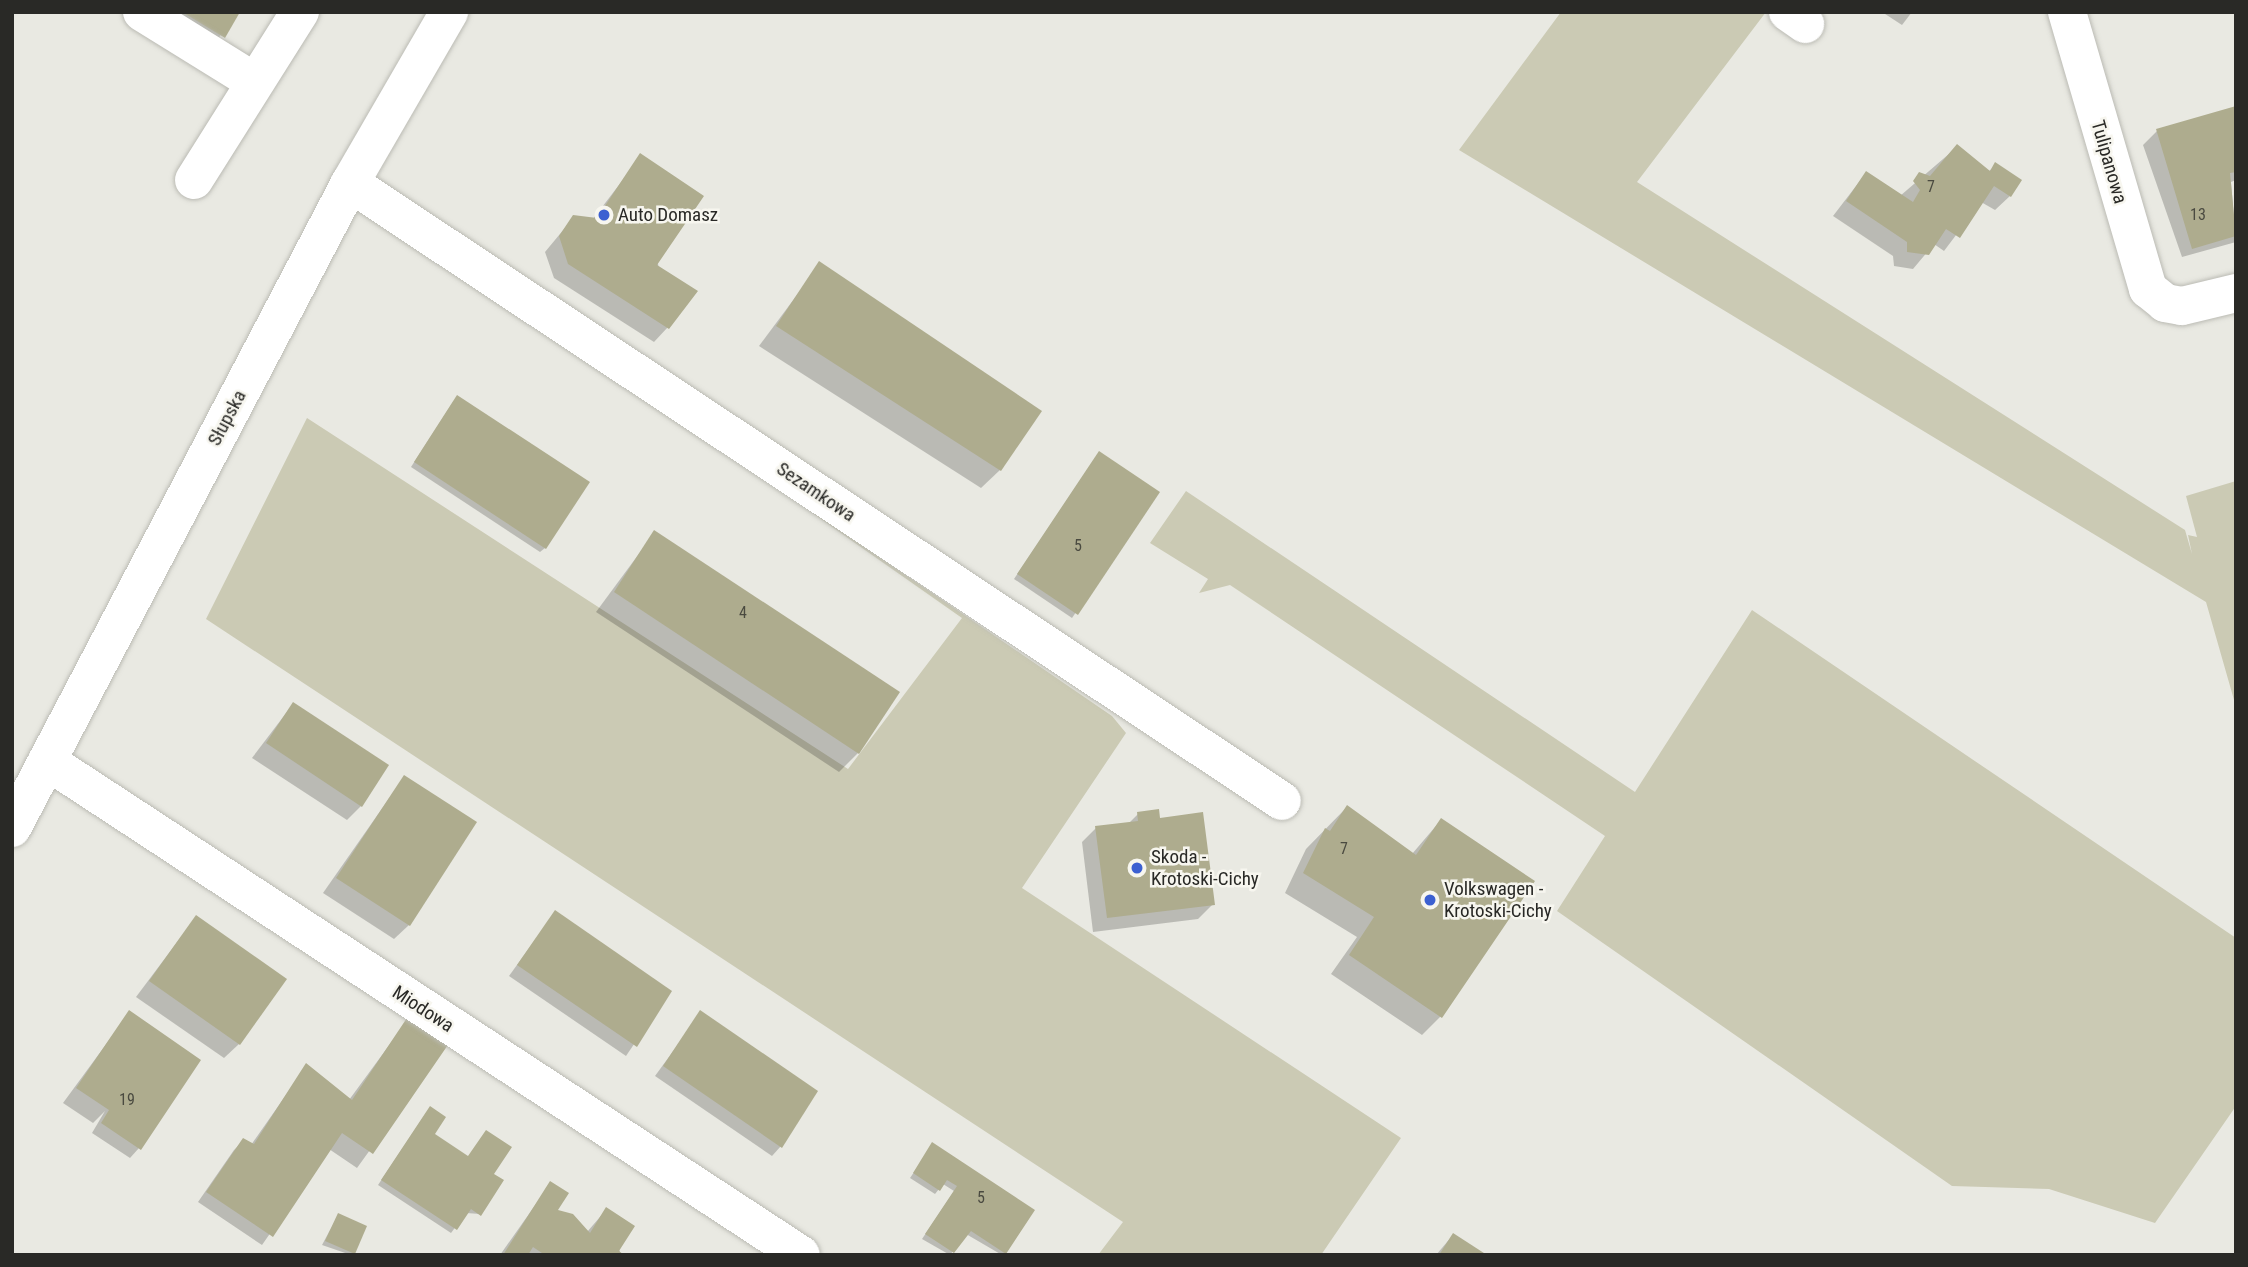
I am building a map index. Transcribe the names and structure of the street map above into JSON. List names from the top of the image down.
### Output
{
  "streets": {
    "street": [
      "Tulipanowa",
      "Słupska",
      "Sezamkowa",
      "Miodowa"
    ]
  },
  "crossings": [
    ["Słupska", "Sezamkowa"],
    ["Słupska", "Miodowa"]
  ],
  "places": ["Auto Domasz", "Skoda - Krotoski-Cichy", "Volkswagen - Krotoski-Cichy"],
  "house_numbers": [
    "7",
    "13",
    "5",
    "4",
    "7",
    "19",
    "5"
  ]
}
